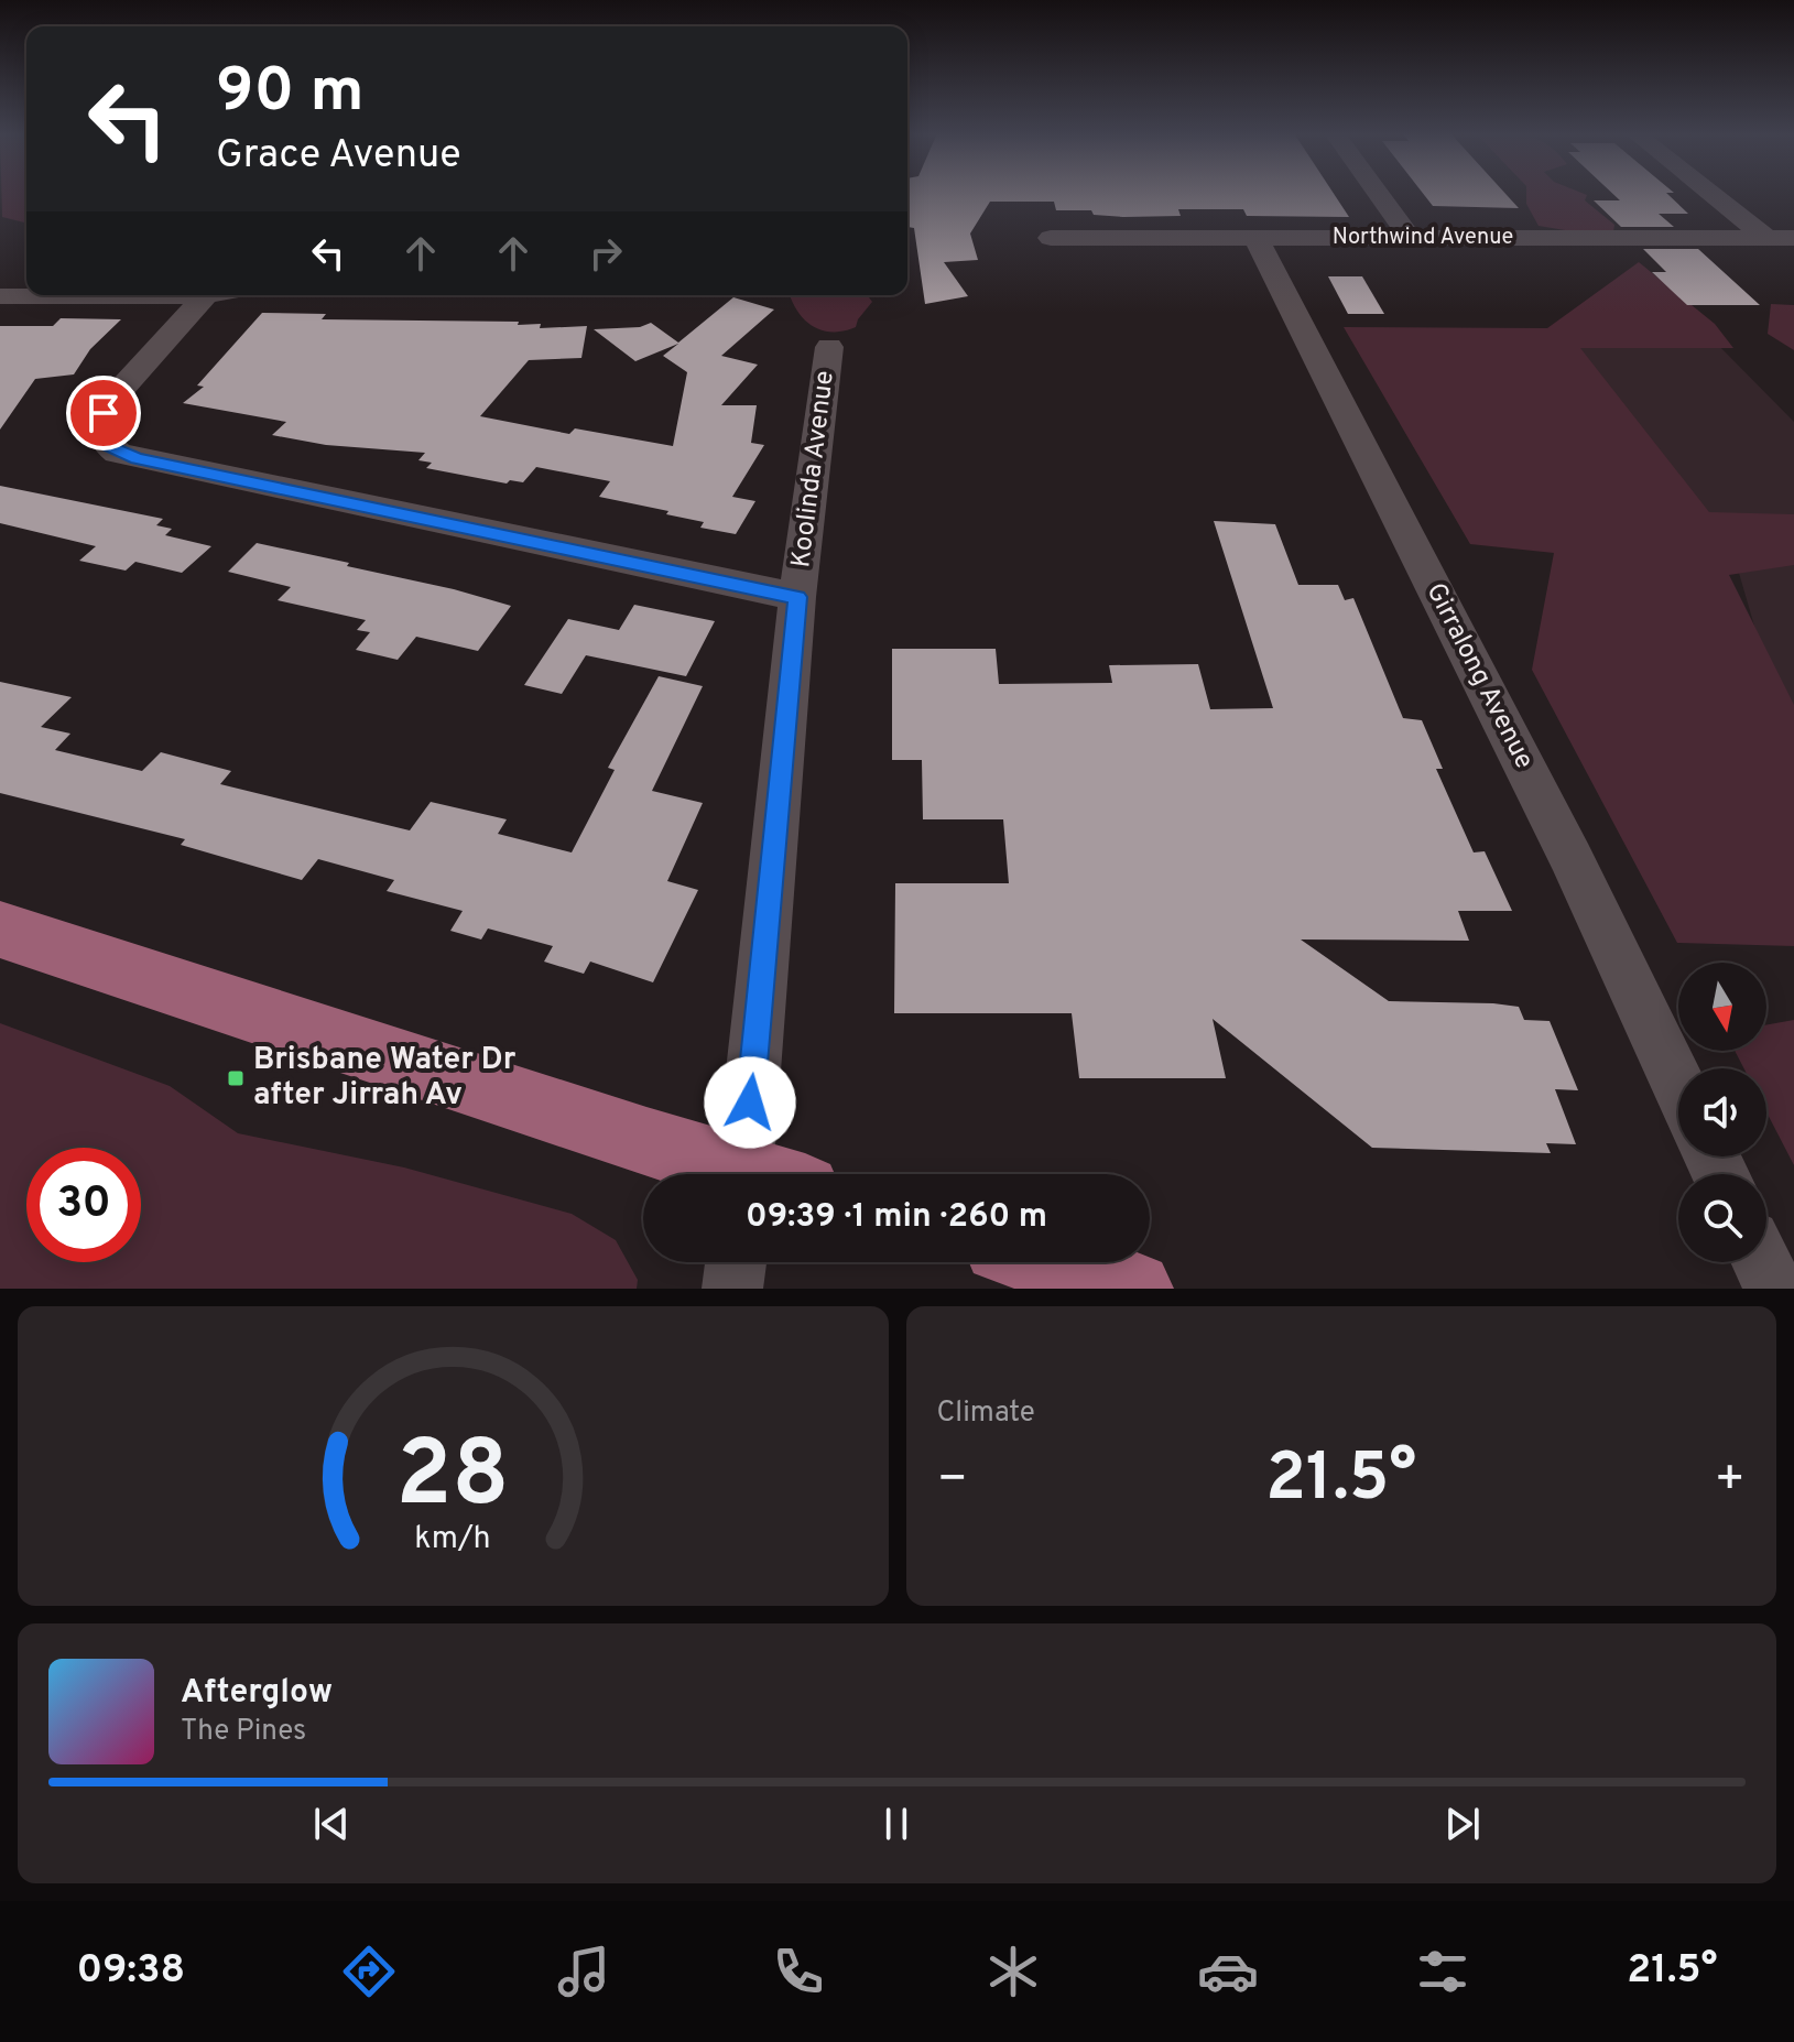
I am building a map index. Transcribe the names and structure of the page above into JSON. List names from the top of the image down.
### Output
{
  "streets": {
    "street": ["Northwind Avenue", "Koolinda Avenue", "Girralong Avenue"]
  },
  "crossings": [
    ["Northwind Avenue", "Girralong Avenue"]
  ],
  "places": {
    "transit": ["Brisbane Water Dr after Jirrah Av"]
  },
  "north": "bottom",
  "page": {
    "turn": ["90 m", "Grace Avenue"],
    "limit": "30",
    "trip": "09:39 · 1 min · 260 m",
    "tile": "Climate",
    "heat": ["−", "21.5°", "+"],
    "song": ["Afterglow", "The Pines"],
    "tabs": ["09:38", "21.5°"],
    "gauge": ["28", "km/h"]
  }
}
